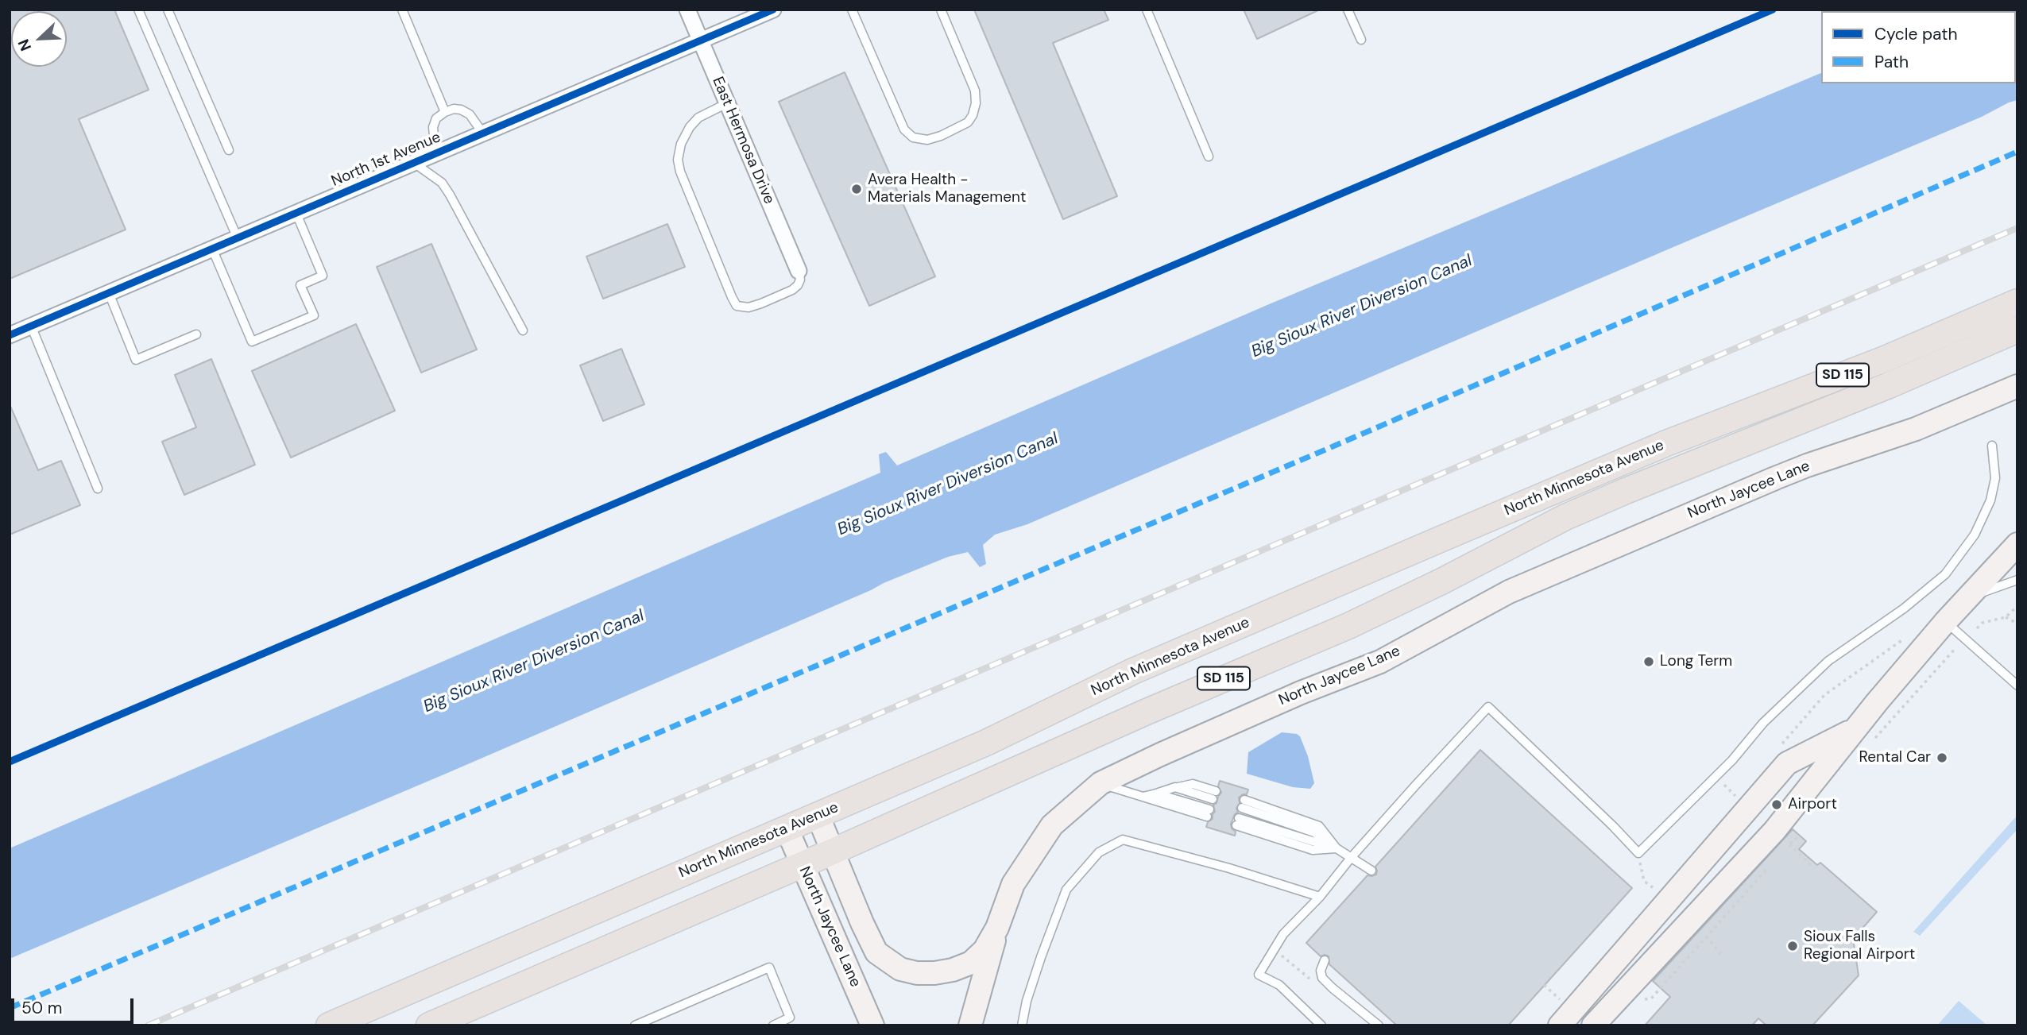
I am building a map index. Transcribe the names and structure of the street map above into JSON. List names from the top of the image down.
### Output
{
  "streets": {
    "main road": ["SD 115", "North Minnesota Avenue", "North Jaycee Lane"],
    "street": ["East Hermosa Drive", "North 1st Avenue"]
  },
  "crossings": [
    ["East Hermosa Drive", "North 1st Avenue"],
    ["North Minnesota Avenue", "North Jaycee Lane"]
  ],
  "water": ["Big Sioux River Diversion Canal"],
  "places": [
    "Avera Health - Materials Management",
    "Long Term",
    "Rental Car",
    "Airport",
    "Sioux Falls Regional Airport"
  ],
  "legend": ["Cycle path", "Path"],
  "scale_bar": "50 m",
  "north": "bottom left"
}
